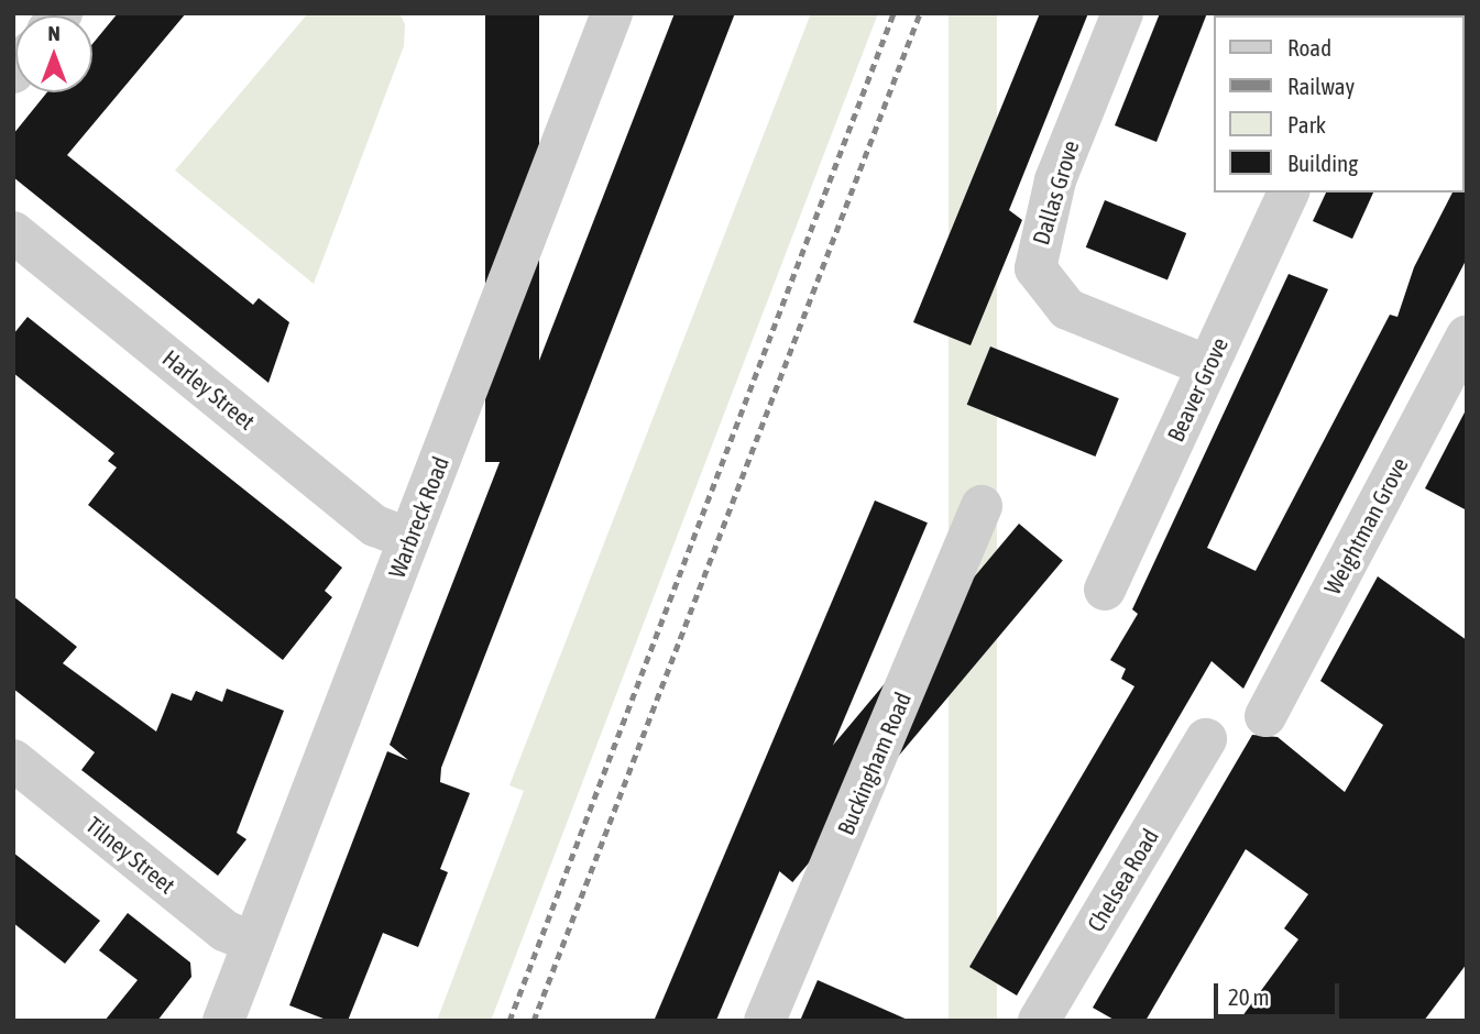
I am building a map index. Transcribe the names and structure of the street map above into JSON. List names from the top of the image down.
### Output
{
  "streets": {
    "street": [
      "Dallas Grove",
      "Harley Street",
      "Beaver Grove",
      "Warbreck Road",
      "Weightman Grove",
      "Buckingham Road",
      "Tilney Street",
      "Chelsea Road"
    ]
  },
  "crossings": [
    ["Dallas Grove", "Beaver Grove"],
    ["Harley Street", "Warbreck Road"],
    ["Warbreck Road", "Tilney Street"]
  ],
  "legend": [
    "Road",
    "Railway",
    "Park",
    "Building"
  ],
  "scale_bar": "20 m",
  "north": "top"
}
